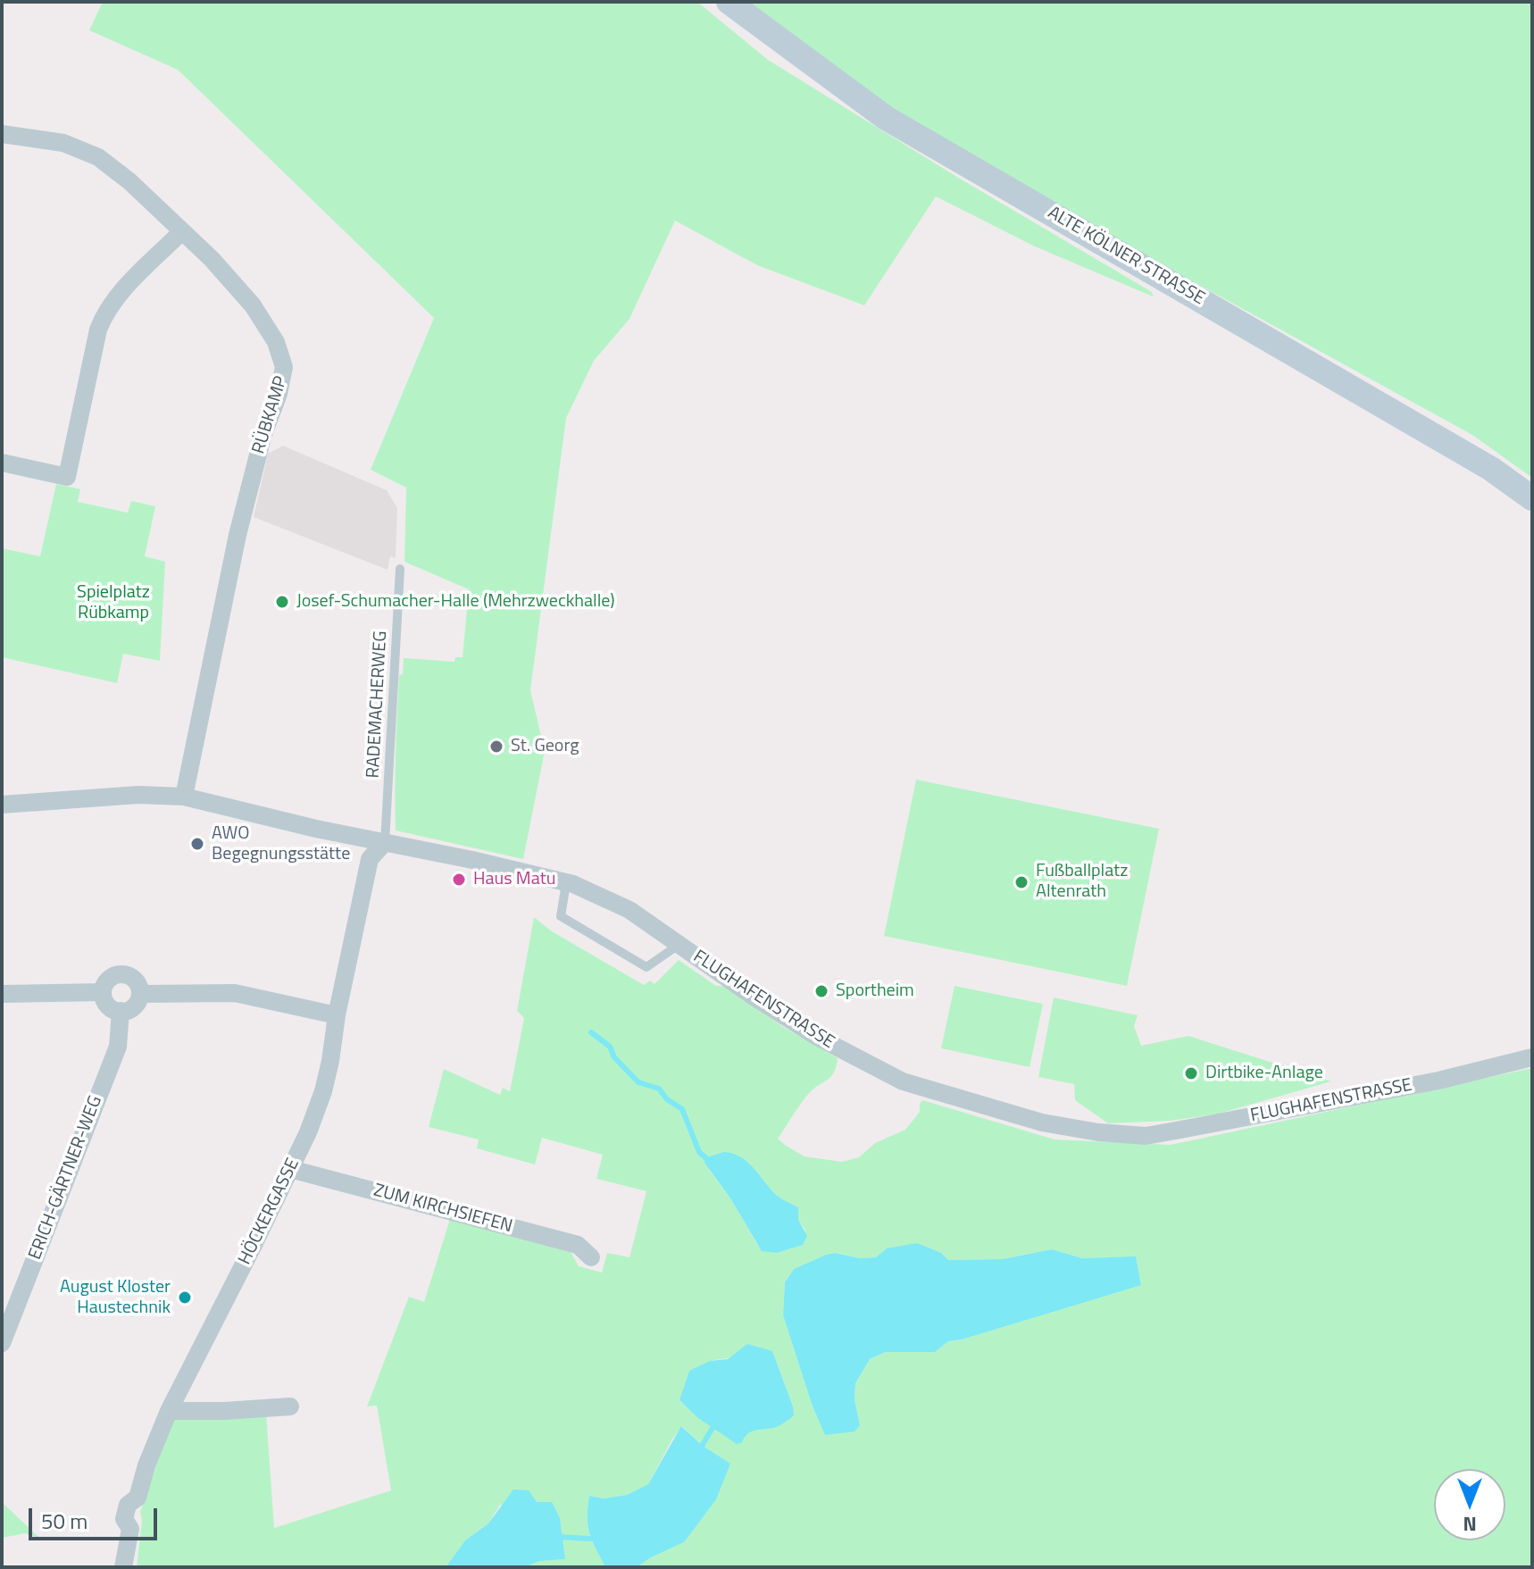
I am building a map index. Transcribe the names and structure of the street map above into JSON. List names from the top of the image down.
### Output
{
  "streets": {
    "main road": ["ALTE KÖLNER STRASSE"],
    "street": [
      "RÜBKAMP",
      "FLUGHAFENSTRASSE",
      "ERICH-GÄRTNER-WEG",
      "ZUM KIRCHSIEFEN",
      "HÖCKERGASSE"
    ],
    "lane": ["RADEMACHERWEG"]
  },
  "crossings": [
    ["RÜBKAMP", "FLUGHAFENSTRASSE"],
    ["RADEMACHERWEG", "FLUGHAFENSTRASSE"],
    ["RADEMACHERWEG", "HÖCKERGASSE"],
    ["FLUGHAFENSTRASSE", "HÖCKERGASSE"],
    ["ZUM KIRCHSIEFEN", "HÖCKERGASSE"]
  ],
  "parks": ["Spielplatz Rübkamp"],
  "places": [
    "Josef-Schumacher-Halle (Mehrzweckhalle)",
    "St. Georg",
    "AWO Begegnungsstätte",
    "Haus Matu",
    "Fußballplatz Altenrath",
    "Sportheim",
    "Dirtbike-Anlage",
    "August Kloster Haustechnik"
  ],
  "scale_bar": "50 m",
  "north": "bottom"
}
